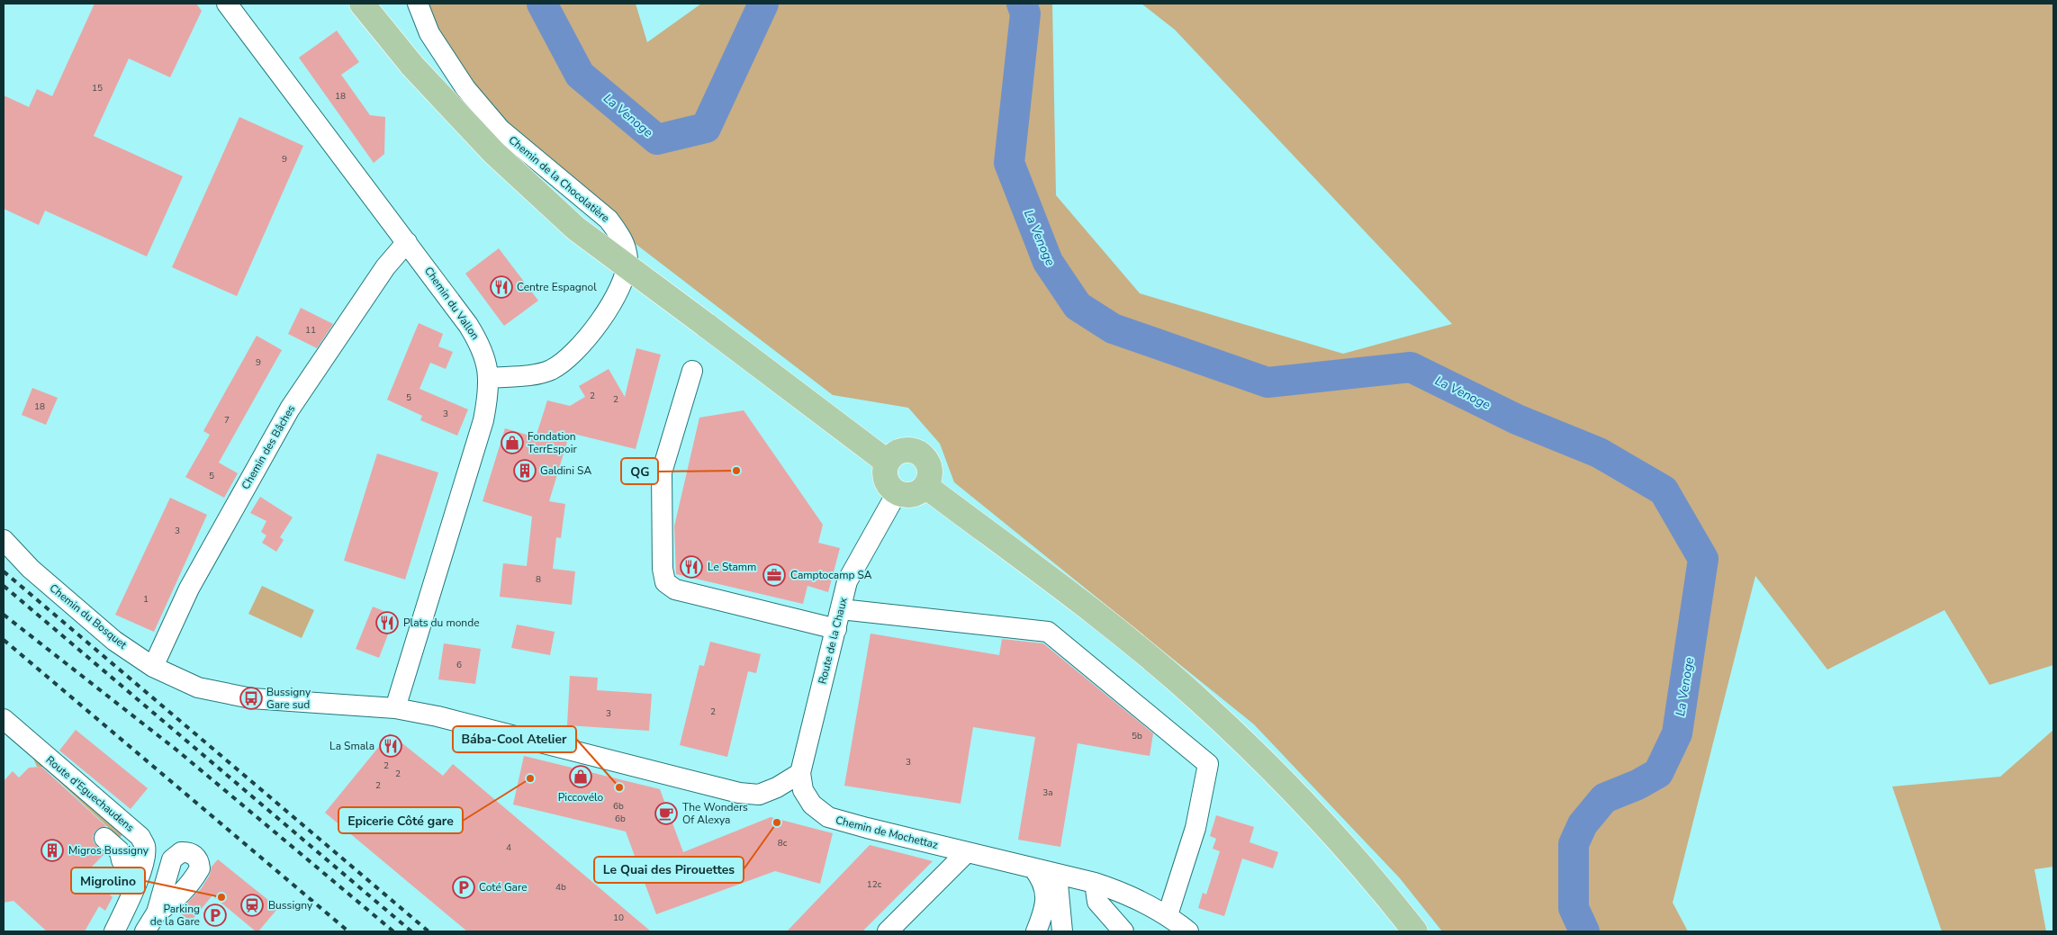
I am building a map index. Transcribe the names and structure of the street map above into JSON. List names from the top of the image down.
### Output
{
  "streets": {
    "street": [
      "Chemin de la Chocolatière",
      "Chemin du Vallon",
      "Chemin des Bâches",
      "Chemin du Bosquet",
      "Route de la Chaux",
      "Route d'Eguechaudens",
      "Chemin de Mochettaz"
    ]
  },
  "crossings": [
    ["Chemin de la Chocolatière", "Chemin du Vallon"],
    ["Chemin du Vallon", "Chemin des Bâches"],
    ["Chemin du Vallon", "Chemin du Bosquet"],
    ["Chemin des Bâches", "Chemin du Bosquet"],
    ["Route de la Chaux", "Chemin de Mochettaz"]
  ],
  "water": ["La Venoge"],
  "places": {
    "restaurant": [
      "Centre Espagnol",
      "Le Stamm",
      "Plats du monde",
      "La Smala"
    ],
    "shop": ["Fondation TerrEspoir", "Piccovélo"],
    "building": ["Galdini SA", "Migros Bussigny"],
    "other": [
      "QG",
      "Epicerie Côté gare",
      "Bába-Cool Atelier",
      "Le Quai des Pirouettes",
      "Migrolino"
    ],
    "office": ["Camptocamp SA"],
    "bus stop": ["Bussigny Gare sud"],
    "cafe": ["The Wonders Of Alexya"],
    "parking": ["Coté Gare", "Parking de la Gare"],
    "station": ["Bussigny"]
  },
  "house_numbers": [
    "15",
    "18",
    "9",
    "11",
    "9",
    "2",
    "5",
    "2",
    "18",
    "3",
    "7",
    "5",
    "3",
    "8",
    "1",
    "6",
    "2",
    "3",
    "5b",
    "3",
    "2",
    "2",
    "2",
    "3a",
    "6b",
    "6b",
    "8c",
    "4",
    "12c",
    "4b",
    "10"
  ]
}
